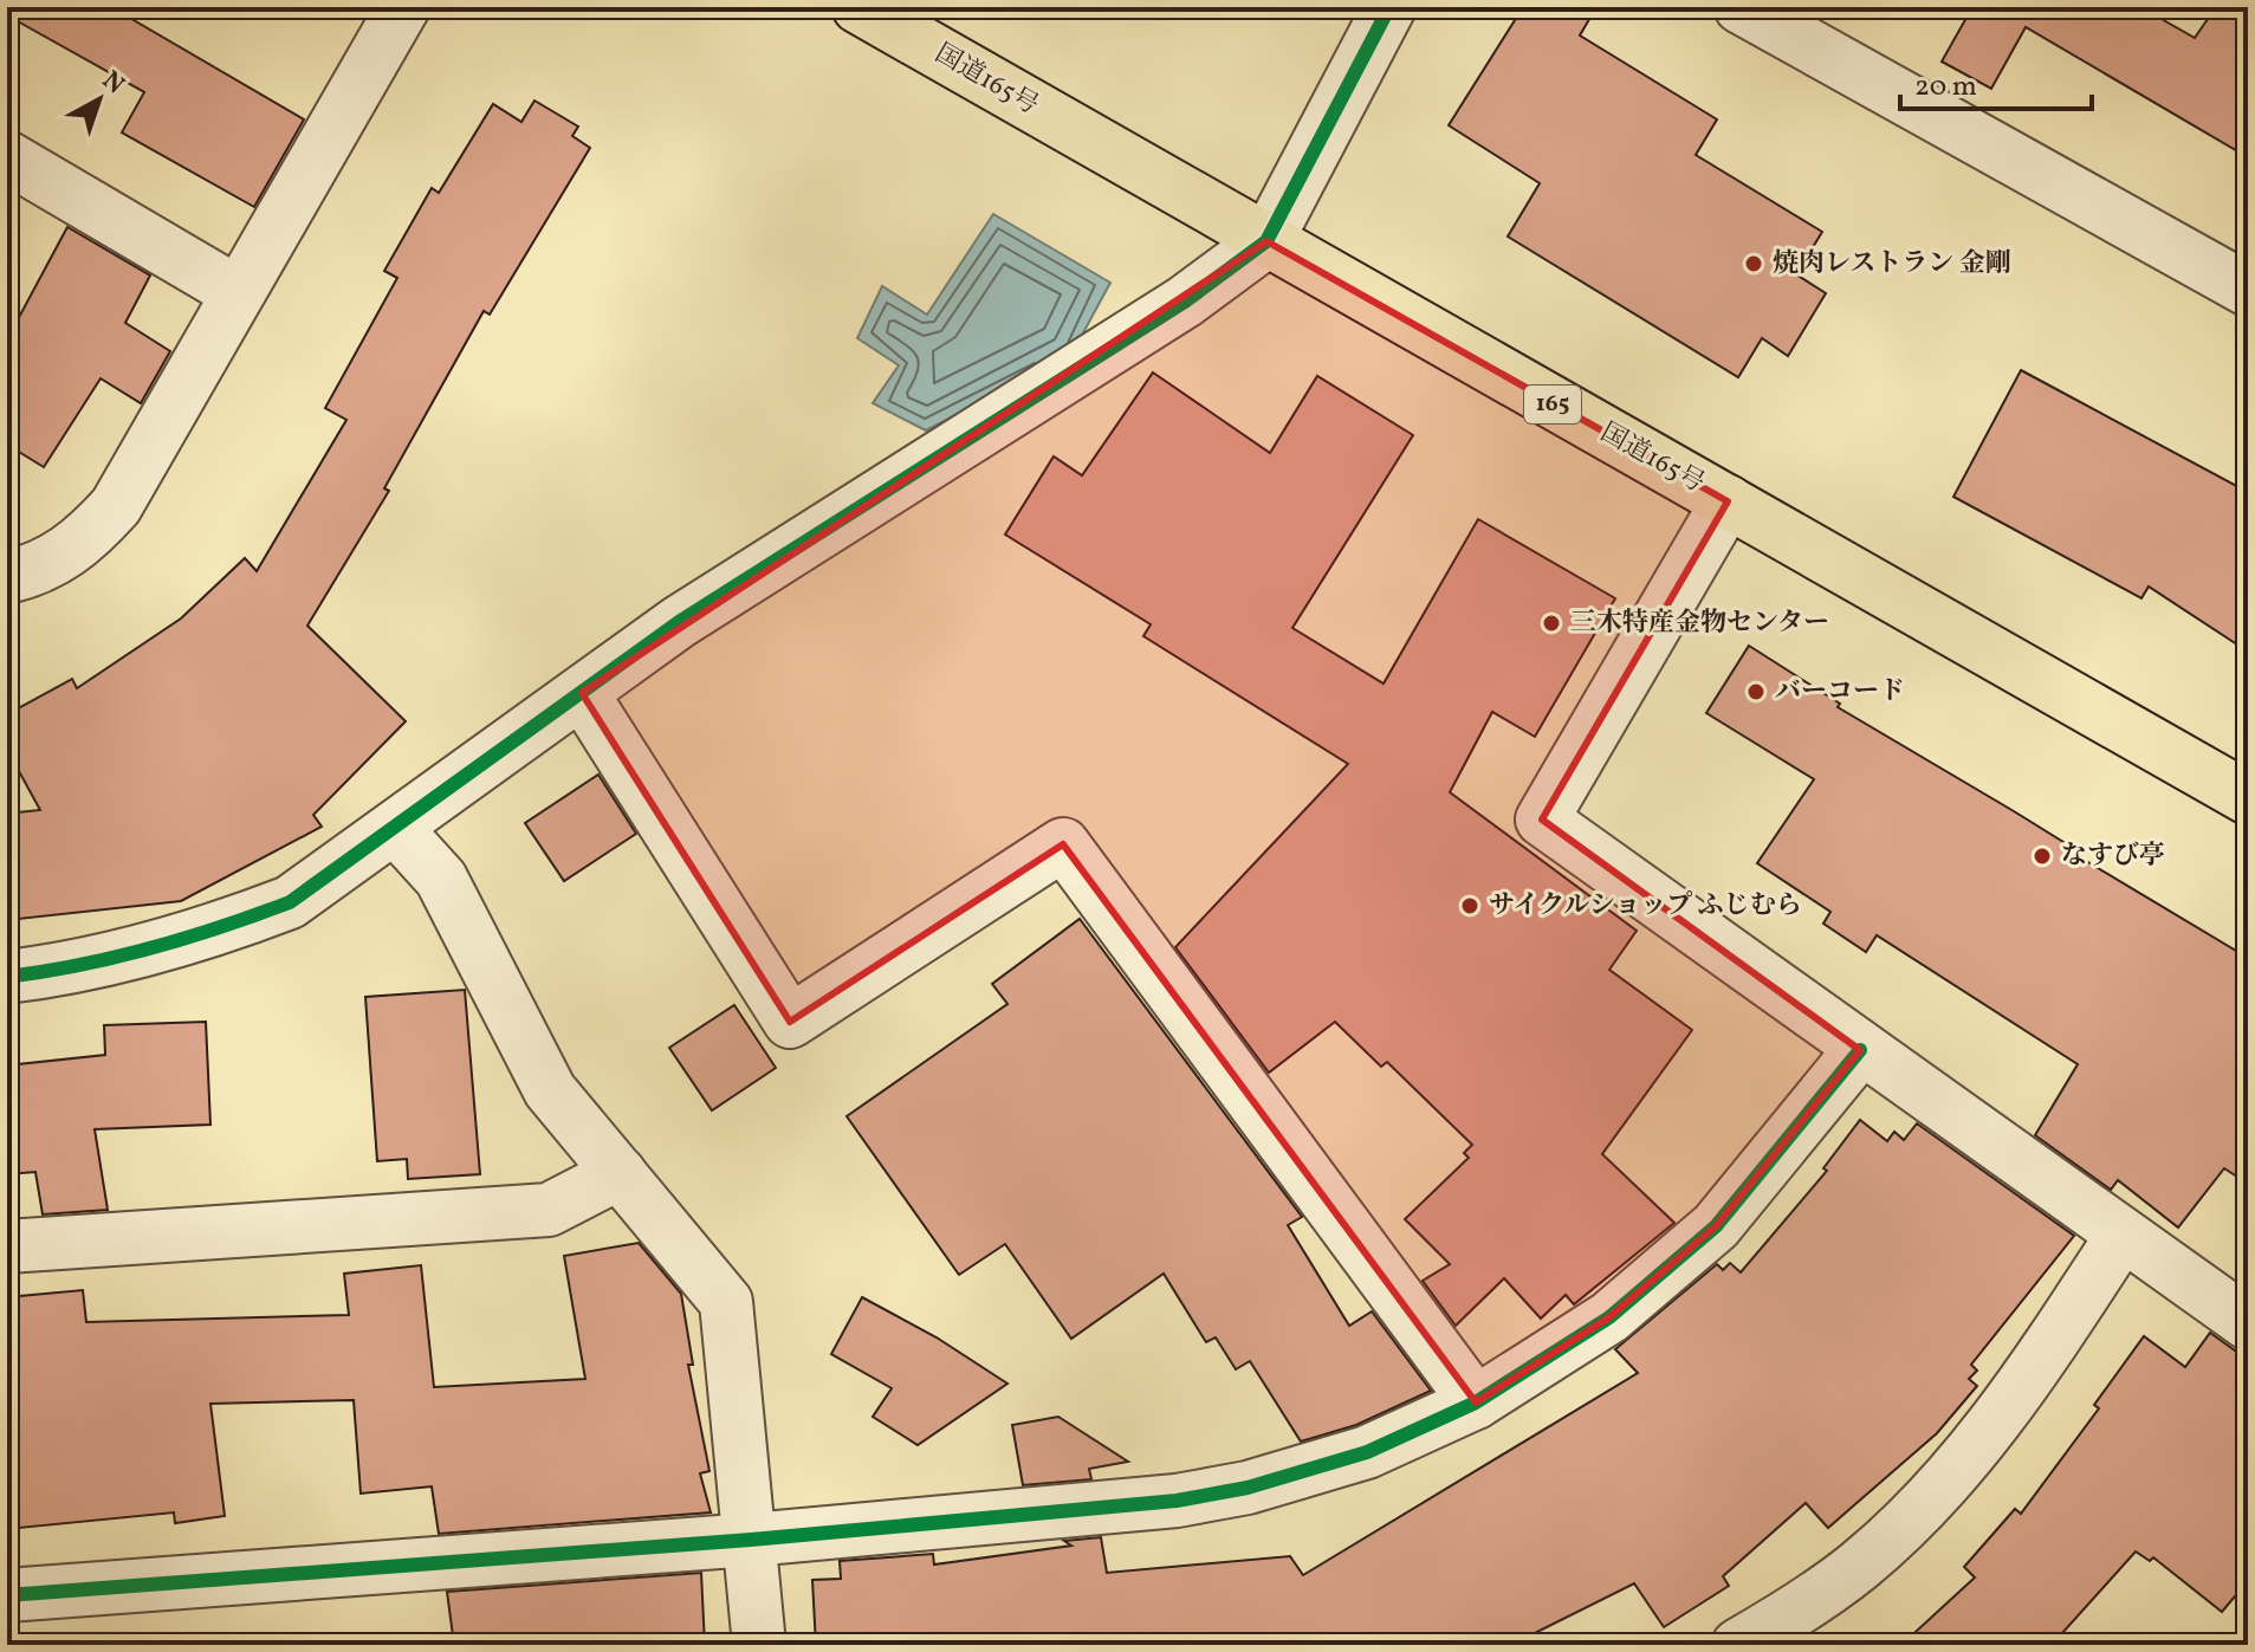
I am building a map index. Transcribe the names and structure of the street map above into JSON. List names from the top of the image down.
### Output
{
  "streets": {
    "highway": ["国道165号", "165"]
  },
  "places": [
    "焼肉レストラン 金剛",
    "三木特産金物センター",
    "バーコード",
    "なすび亭",
    "サイクルショップ ふじむら"
  ],
  "scale_bar": "20 m",
  "north": "top right"
}
